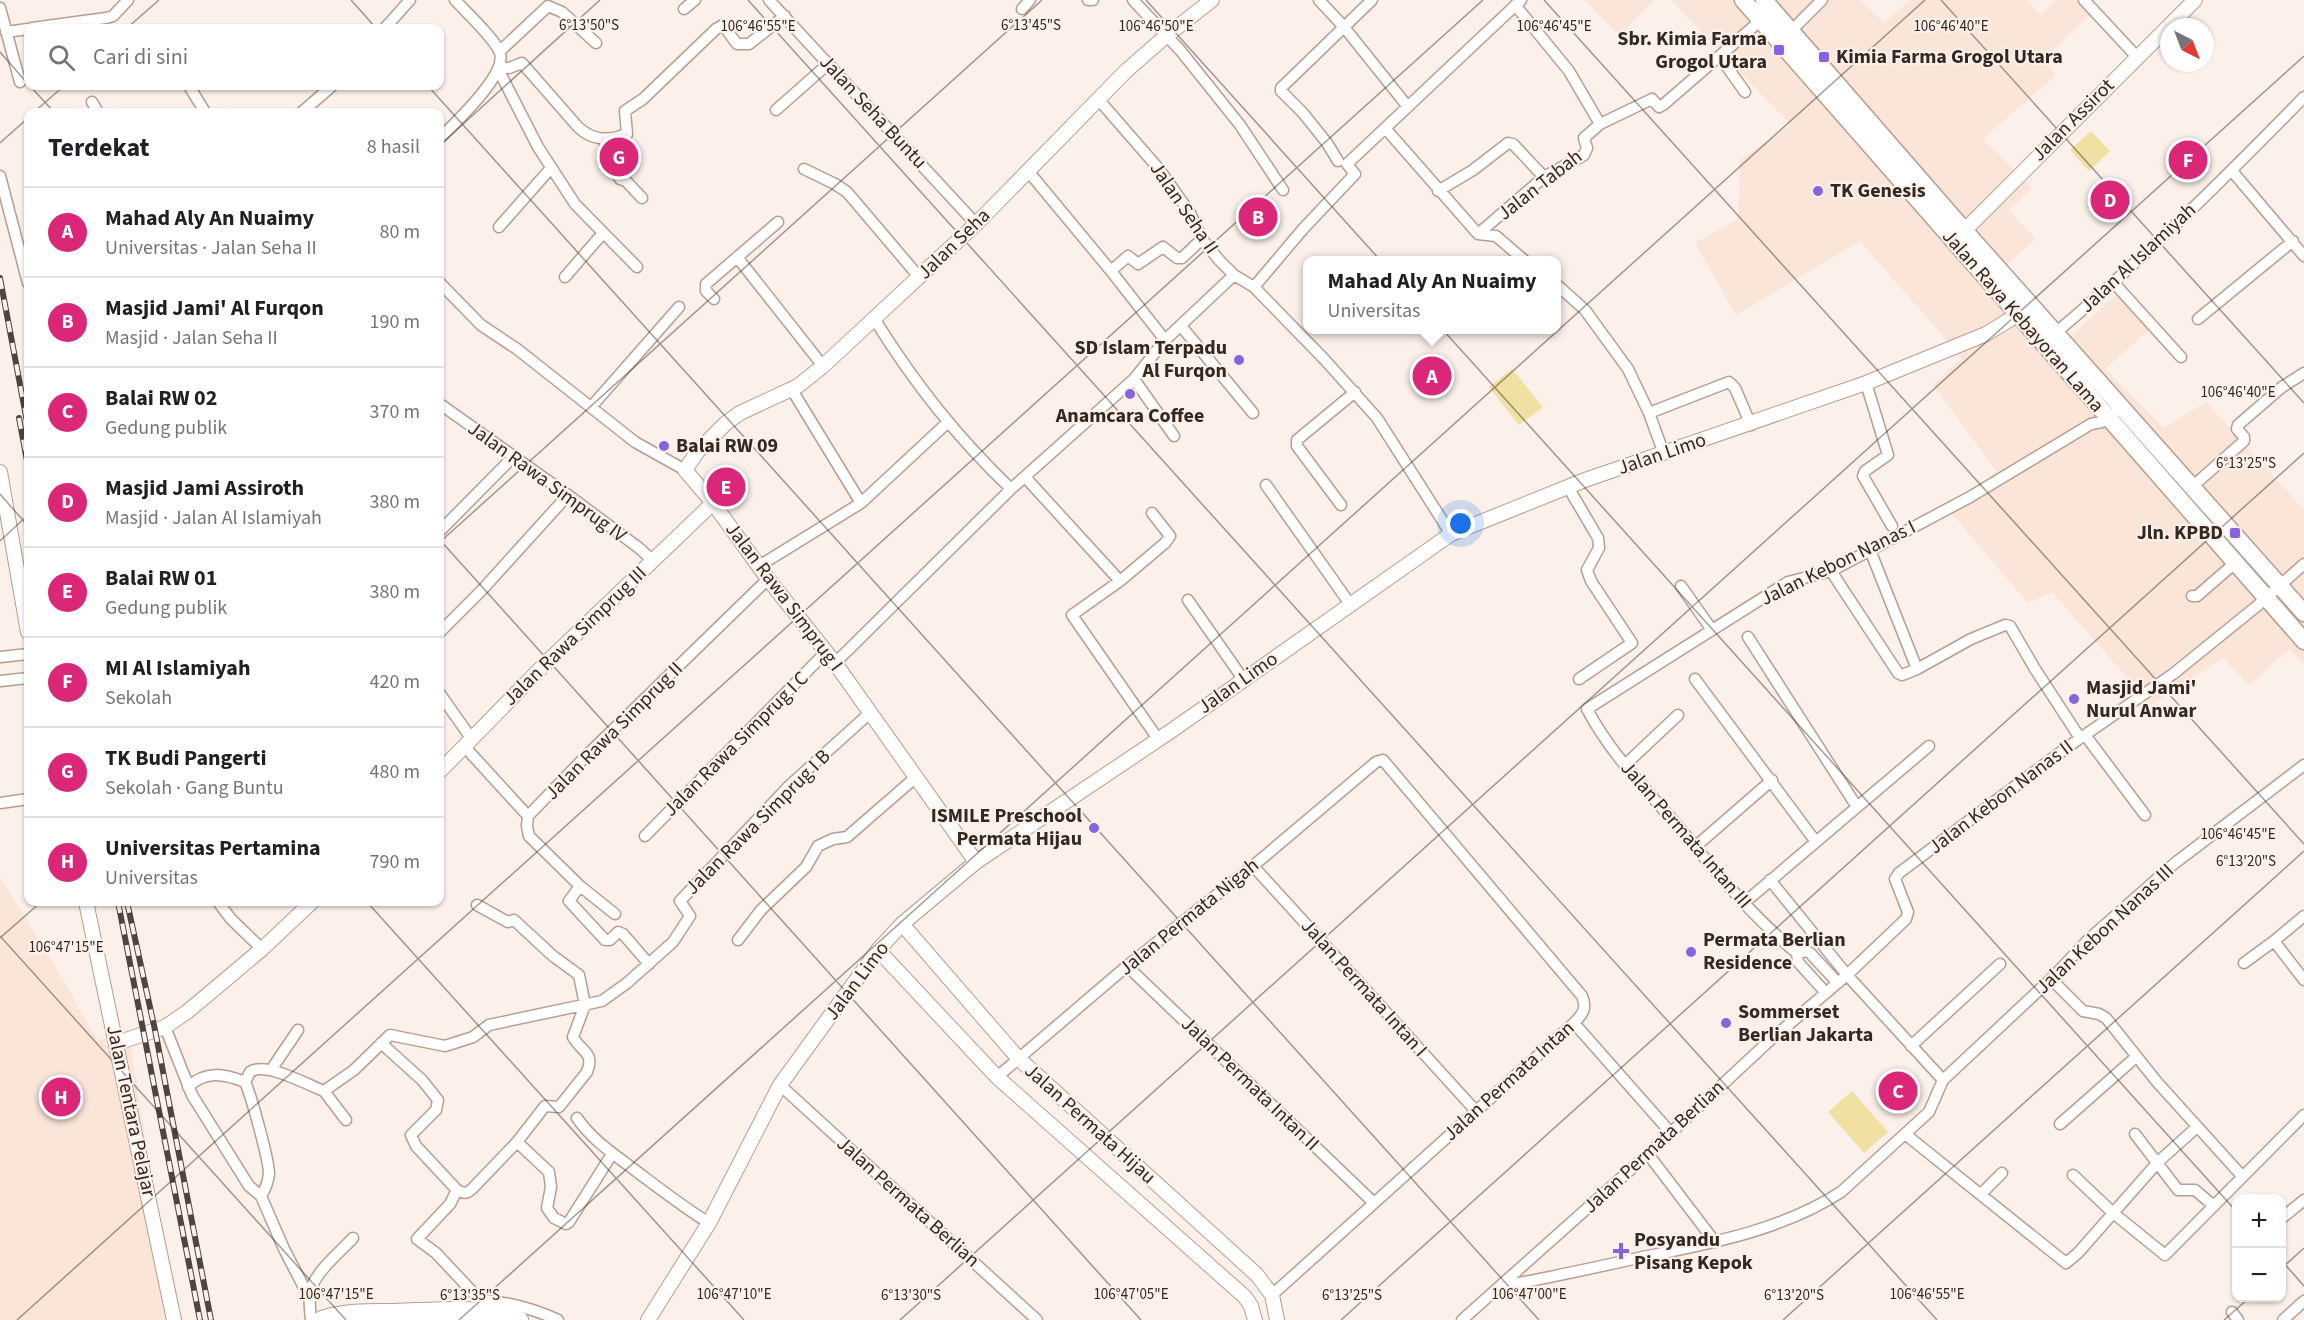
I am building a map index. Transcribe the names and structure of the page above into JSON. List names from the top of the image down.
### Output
{
  "streets": {
    "main road": ["Jalan Raya Kebayoran Lama"],
    "street": [
      "Jalan Seha Buntu",
      "Jalan Assirot",
      "Jalan Tabah",
      "Jalan Seha II",
      "Jalan Seha",
      "Jalan Al Islamiyah",
      "Jalan Limo",
      "Jalan Rawa Simprug IV",
      "Jalan Kebon Nanas I",
      "Jalan Rawa Simprug I",
      "Jalan Rawa Simprug III",
      "Jalan Rawa Simprug II",
      "Jalan Rawa Simprug I C",
      "Jalan Kebon Nanas II",
      "Jalan Rawa Simprug I B",
      "Jalan Permata Intan III",
      "Jalan Permata Nigah",
      "Jalan Kebon Nanas III",
      "Jalan Permata Intan I",
      "Jalan Permata Intan",
      "Jalan Permata Intan II",
      "Jalan Tentara Pelajar",
      "Jalan Permata Hijau",
      "Jalan Permata Berlian"
    ]
  },
  "crossings": [
    ["Jalan Seha Buntu", "Jalan Seha"],
    ["Jalan Assirot", "Jalan Raya Kebayoran Lama"],
    ["Jalan Seha II", "Jalan Seha"],
    ["Jalan Seha II", "Jalan Limo"],
    ["Jalan Seha II", "Jalan Rawa Simprug I C"],
    ["Jalan Seha", "Jalan Rawa Simprug I"],
    ["Jalan Al Islamiyah", "Jalan Raya Kebayoran Lama"],
    ["Jalan Raya Kebayoran Lama", "Jalan Limo"],
    ["Jalan Raya Kebayoran Lama", "Jalan Kebon Nanas I"],
    ["Jalan Raya Kebayoran Lama", "Jalan Kebon Nanas II"],
    ["Jalan Limo", "Jalan Rawa Simprug I"],
    ["Jalan Limo", "Jalan Permata Hijau"],
    ["Jalan Limo", "Jalan Permata Berlian"],
    ["Jalan Rawa Simprug IV", "Jalan Rawa Simprug III"],
    ["Jalan Kebon Nanas I", "Jalan Permata Intan III"],
    ["Jalan Rawa Simprug I", "Jalan Rawa Simprug III"],
    ["Jalan Rawa Simprug I", "Jalan Rawa Simprug II"],
    ["Jalan Rawa Simprug I", "Jalan Rawa Simprug I C"],
    ["Jalan Rawa Simprug I", "Jalan Rawa Simprug I B"],
    ["Jalan Rawa Simprug III", "Jalan Rawa Simprug II"],
    ["Jalan Kebon Nanas II", "Jalan Permata Intan III"],
    ["Jalan Kebon Nanas II", "Jalan Permata Berlian"],
    ["Jalan Permata Intan III", "Jalan Permata Berlian"],
    ["Jalan Permata Nigah", "Jalan Permata Intan I"],
    ["Jalan Permata Nigah", "Jalan Permata Intan"],
    ["Jalan Permata Nigah", "Jalan Permata Intan II"],
    ["Jalan Permata Nigah", "Jalan Permata Hijau"],
    ["Jalan Permata Intan I", "Jalan Permata Intan"],
    ["Jalan Permata Intan", "Jalan Permata Intan II"],
    ["Jalan Permata Intan", "Jalan Permata Hijau"]
  ],
  "places": {
    "transit": ["Sbr. Kimia Farma Grogol Utara", "Kimia Farma Grogol Utara", "Jln. KPBD"],
    "other": [
      "TK Genesis",
      "SD Islam Terpadu Al Furqon",
      "Anamcara Coffee",
      "Balai RW 09",
      "Masjid Jami' Nurul Anwar",
      "ISMILE Preschool Permata Hijau",
      "Permata Berlian Residence",
      "Sommerset Berlian Jakarta"
    ],
    "health": ["Posyandu Pisang Kepok"]
  },
  "north": "bottom right",
  "page": {
    "search": "Cari di sini",
    "heading": ["Terdekat", "8 hasil"],
    "pins": [
      "G",
      "F",
      "D",
      "B",
      "A",
      "E",
      "C",
      "H"
    ],
    "list": [
      {
        "mark": "A",
        "name": "Mahad Aly An Nuaimy",
        "note": "Universitas · Jalan Seha II",
        "value": "80 m"
      },
      {
        "mark": "B",
        "name": "Masjid Jami' Al Furqon",
        "note": "Masjid · Jalan Seha II",
        "value": "190 m"
      },
      {
        "mark": "C",
        "name": "Balai RW 02",
        "note": "Gedung publik",
        "value": "370 m"
      },
      {
        "mark": "D",
        "name": "Masjid Jami Assiroth",
        "note": "Masjid · Jalan Al Islamiyah",
        "value": "380 m"
      },
      {
        "mark": "E",
        "name": "Balai RW 01",
        "note": "Gedung publik",
        "value": "380 m"
      },
      {
        "mark": "F",
        "name": "MI Al Islamiyah",
        "note": "Sekolah",
        "value": "420 m"
      },
      {
        "mark": "G",
        "name": "TK Budi Pangerti",
        "note": "Sekolah · Gang Buntu",
        "value": "480 m"
      },
      {
        "mark": "H",
        "name": "Universitas Pertamina",
        "note": "Universitas",
        "value": "790 m"
      }
    ],
    "popup": ["Mahad Aly An Nuaimy", "Universitas"],
    "map_buttons": ["+", "−"]
  },
  "coordinates": [
    "6°13'50\"S",
    "6°13'45\"S",
    "106°46'55\"E",
    "106°46'50\"E",
    "106°46'45\"E",
    "106°46'40\"E",
    "6°13'25\"S",
    "6°13'20\"S",
    "106°47'15\"E",
    "106°47'10\"E",
    "106°47'05\"E",
    "106°47'00\"E",
    "6°13'35\"S",
    "6°13'30\"S"
  ]
}
